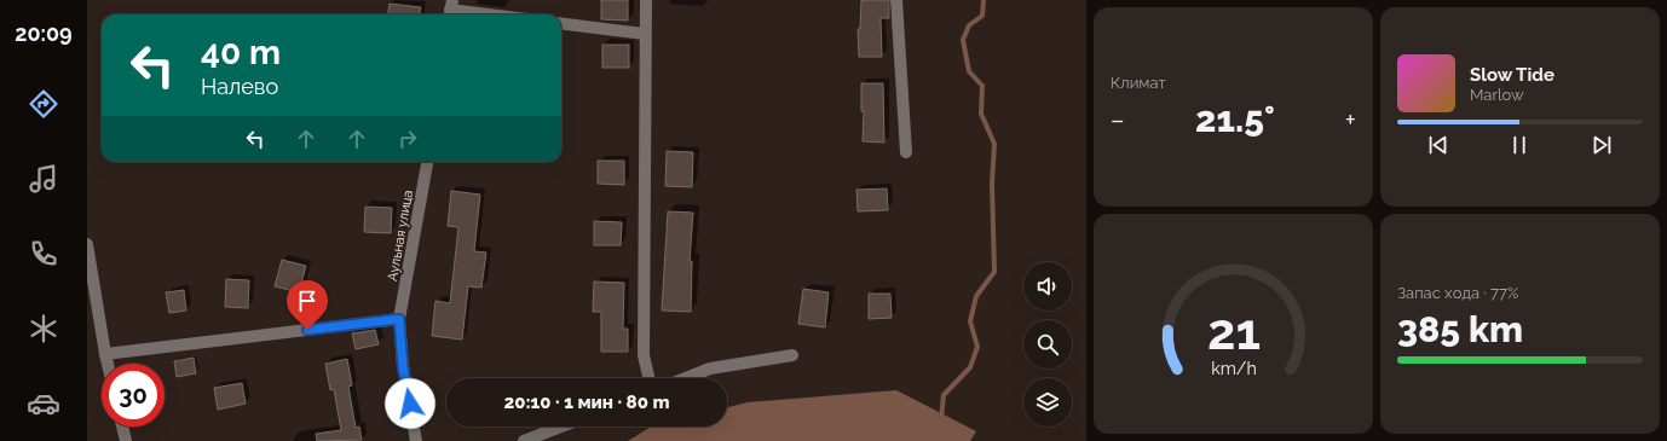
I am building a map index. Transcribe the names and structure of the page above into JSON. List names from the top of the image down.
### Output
{
  "streets": {
    "street": ["Аульная улица"]
  },
  "page": {
    "tabs": "20:09",
    "tile": [
      "Климат",
      ["Запас хода · 77%", "385 km"]
    ],
    "turn": ["40 m", "Налево"],
    "song": ["Slow Tide", "Marlow"],
    "heat": ["−", "21.5°", "+"],
    "limit": "30",
    "trip": "20:10 · 1 мин · 80 m",
    "gauge": ["21", "km/h"]
  }
}
